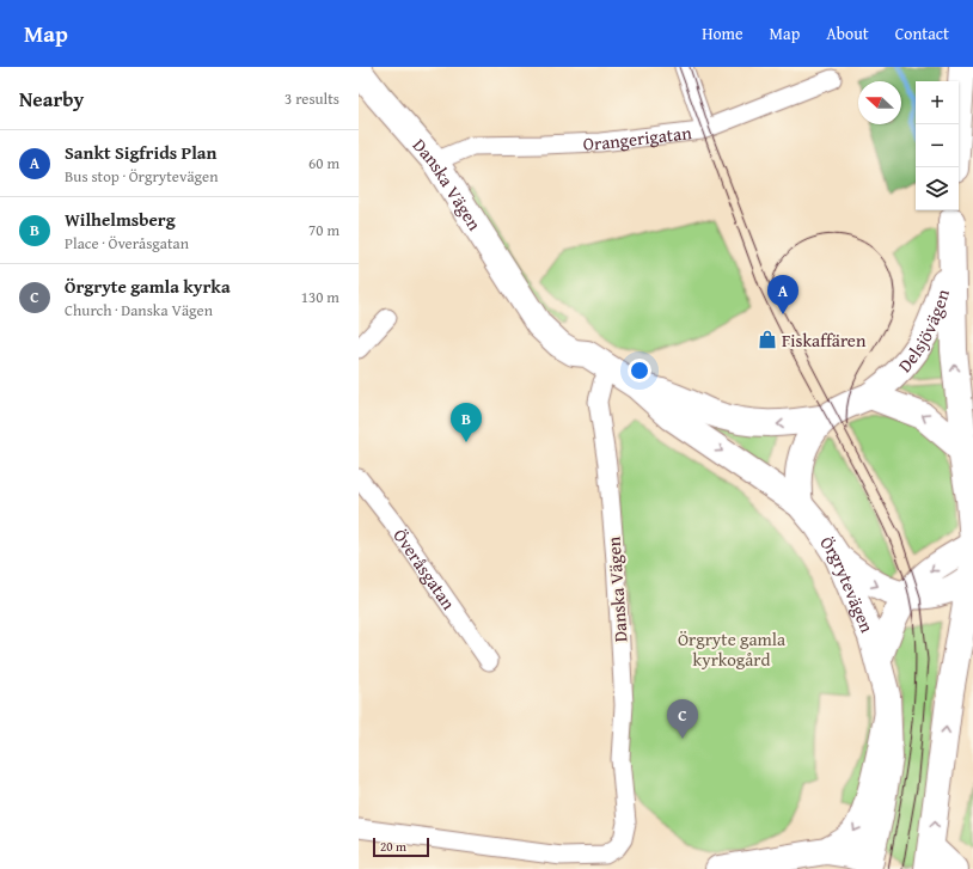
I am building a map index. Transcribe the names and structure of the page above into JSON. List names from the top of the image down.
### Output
{
  "streets": {
    "main road": ["Danska Vägen", "Delsjövägen", "Örgrytevägen"],
    "street": ["Orangerigatan", "Överåsgatan"]
  },
  "crossings": [
    ["Orangerigatan", "Danska Vägen"],
    ["Danska Vägen", "Örgrytevägen"],
    ["Delsjövägen", "Örgrytevägen"]
  ],
  "parks": ["Örgryte gamla kyrkogård"],
  "places": {
    "shop": ["Fiskaffären"]
  },
  "scale_bar": "20 m",
  "north": "left",
  "page": {
    "header": "Map",
    "nav": [
      "Home",
      "Map",
      "About",
      "Contact"
    ],
    "heading": ["Nearby", "3 results"],
    "map_buttons": ["+", "−"],
    "list": [
      {
        "mark": "A",
        "name": "Sankt Sigfrids Plan",
        "note": "Bus stop · Örgrytevägen",
        "value": "60 m"
      },
      {
        "mark": "B",
        "name": "Wilhelmsberg",
        "note": "Place · Överåsgatan",
        "value": "70 m"
      },
      {
        "mark": "C",
        "name": "Örgryte gamla kyrka",
        "note": "Church · Danska Vägen",
        "value": "130 m"
      }
    ],
    "pins": ["A", "B", "C"],
    "scale": "20 m"
  }
}
